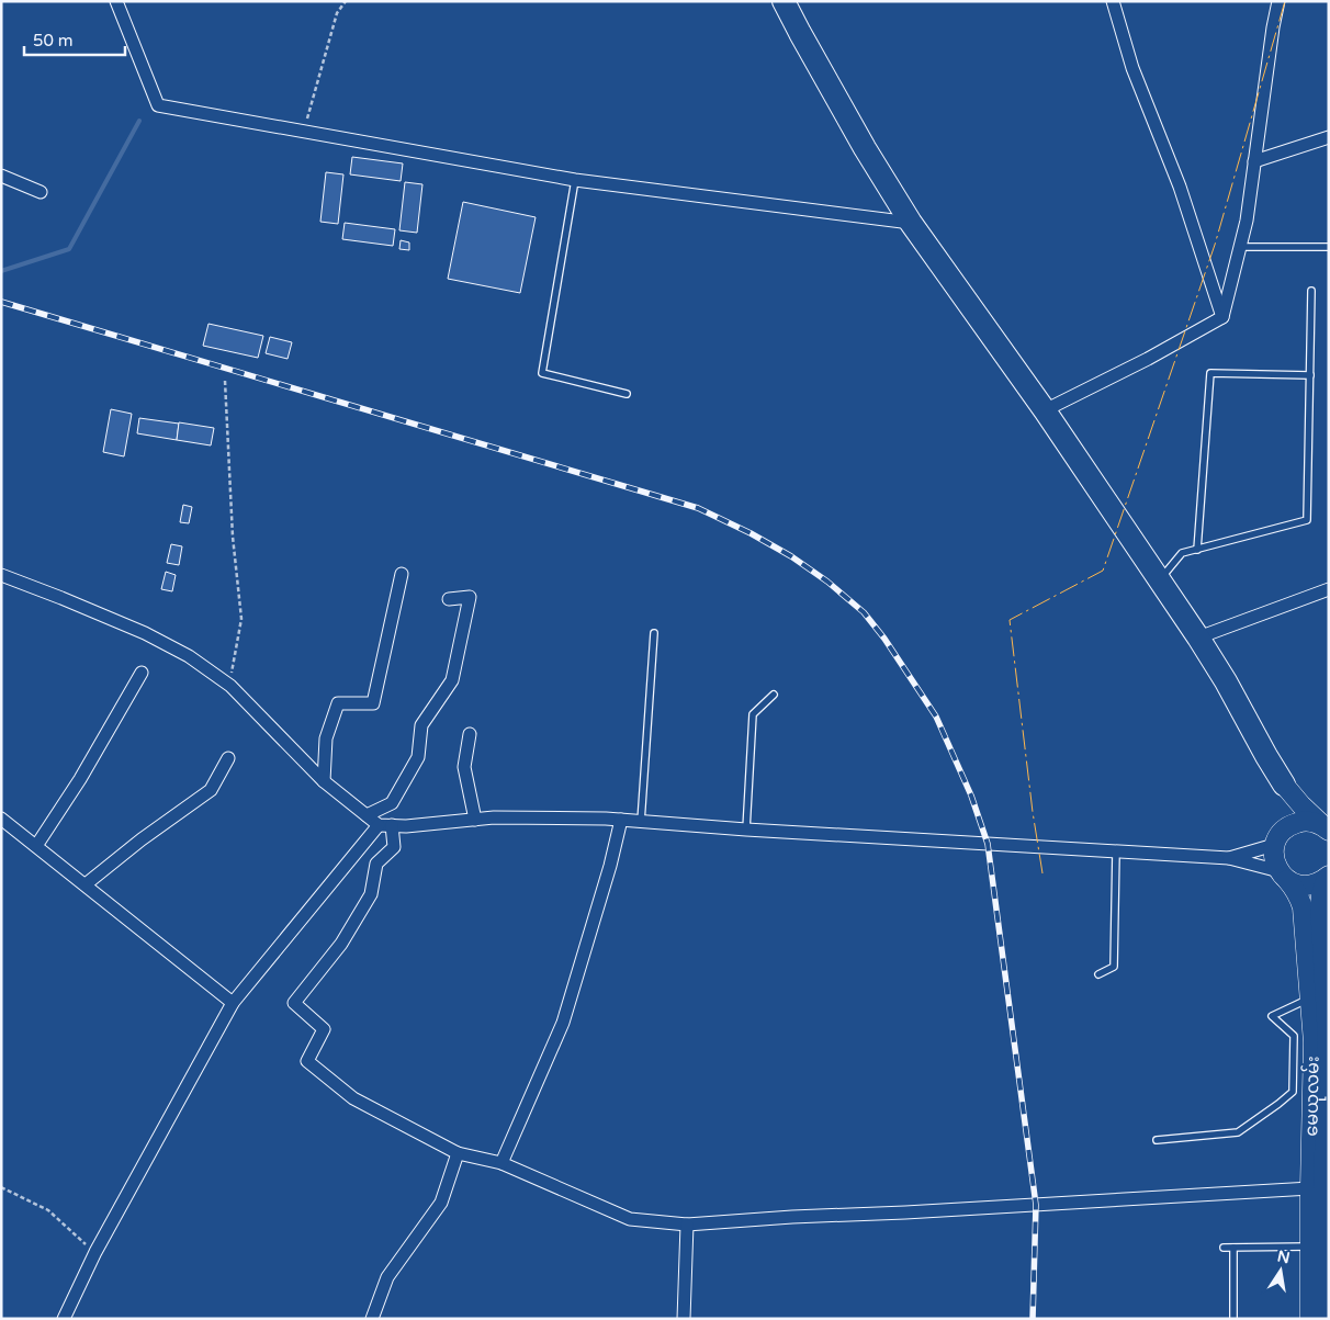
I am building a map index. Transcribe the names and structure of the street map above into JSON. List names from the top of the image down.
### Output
{
  "streets": {
    "main road": ["မေယုလမ်း"]
  },
  "scale_bar": "50 m",
  "north": "top"
}
